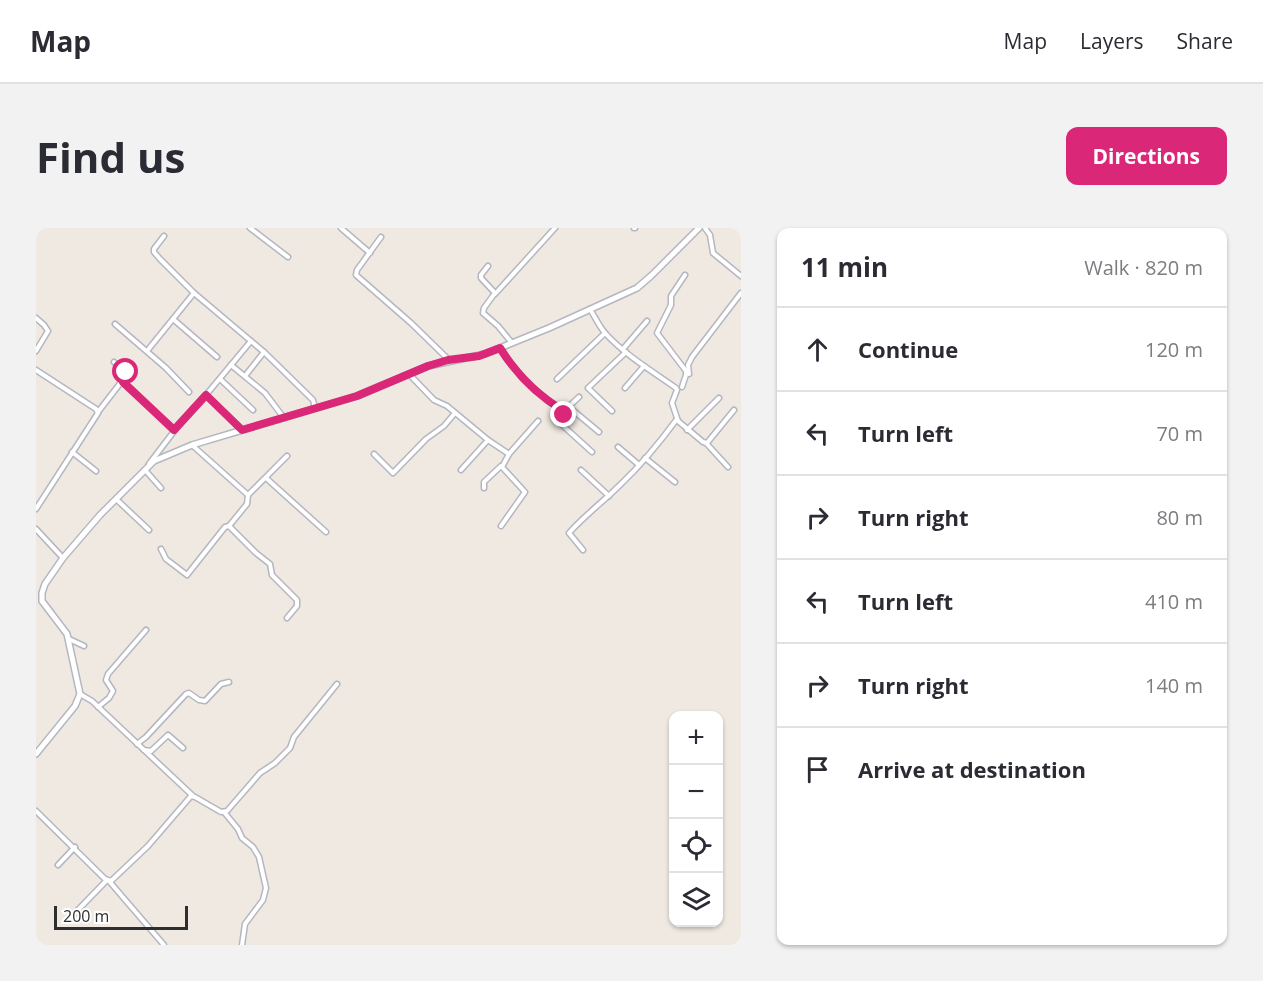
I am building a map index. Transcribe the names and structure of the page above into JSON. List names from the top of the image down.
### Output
{
  "scale_bar": "200 m",
  "page": {
    "header": "Map",
    "nav": ["Map", "Layers", "Share"],
    "buttons": "Directions",
    "title": "Find us",
    "heading": ["11 min", "Walk · 820 m"],
    "list": [
      ["Continue", "120 m"],
      ["Turn left", "70 m"],
      ["Turn right", "80 m"],
      ["Turn left", "410 m"],
      ["Turn right", "140 m"],
      "Arrive at destination"
    ],
    "map_buttons": ["+", "−"],
    "scale": "200 m"
  }
}
